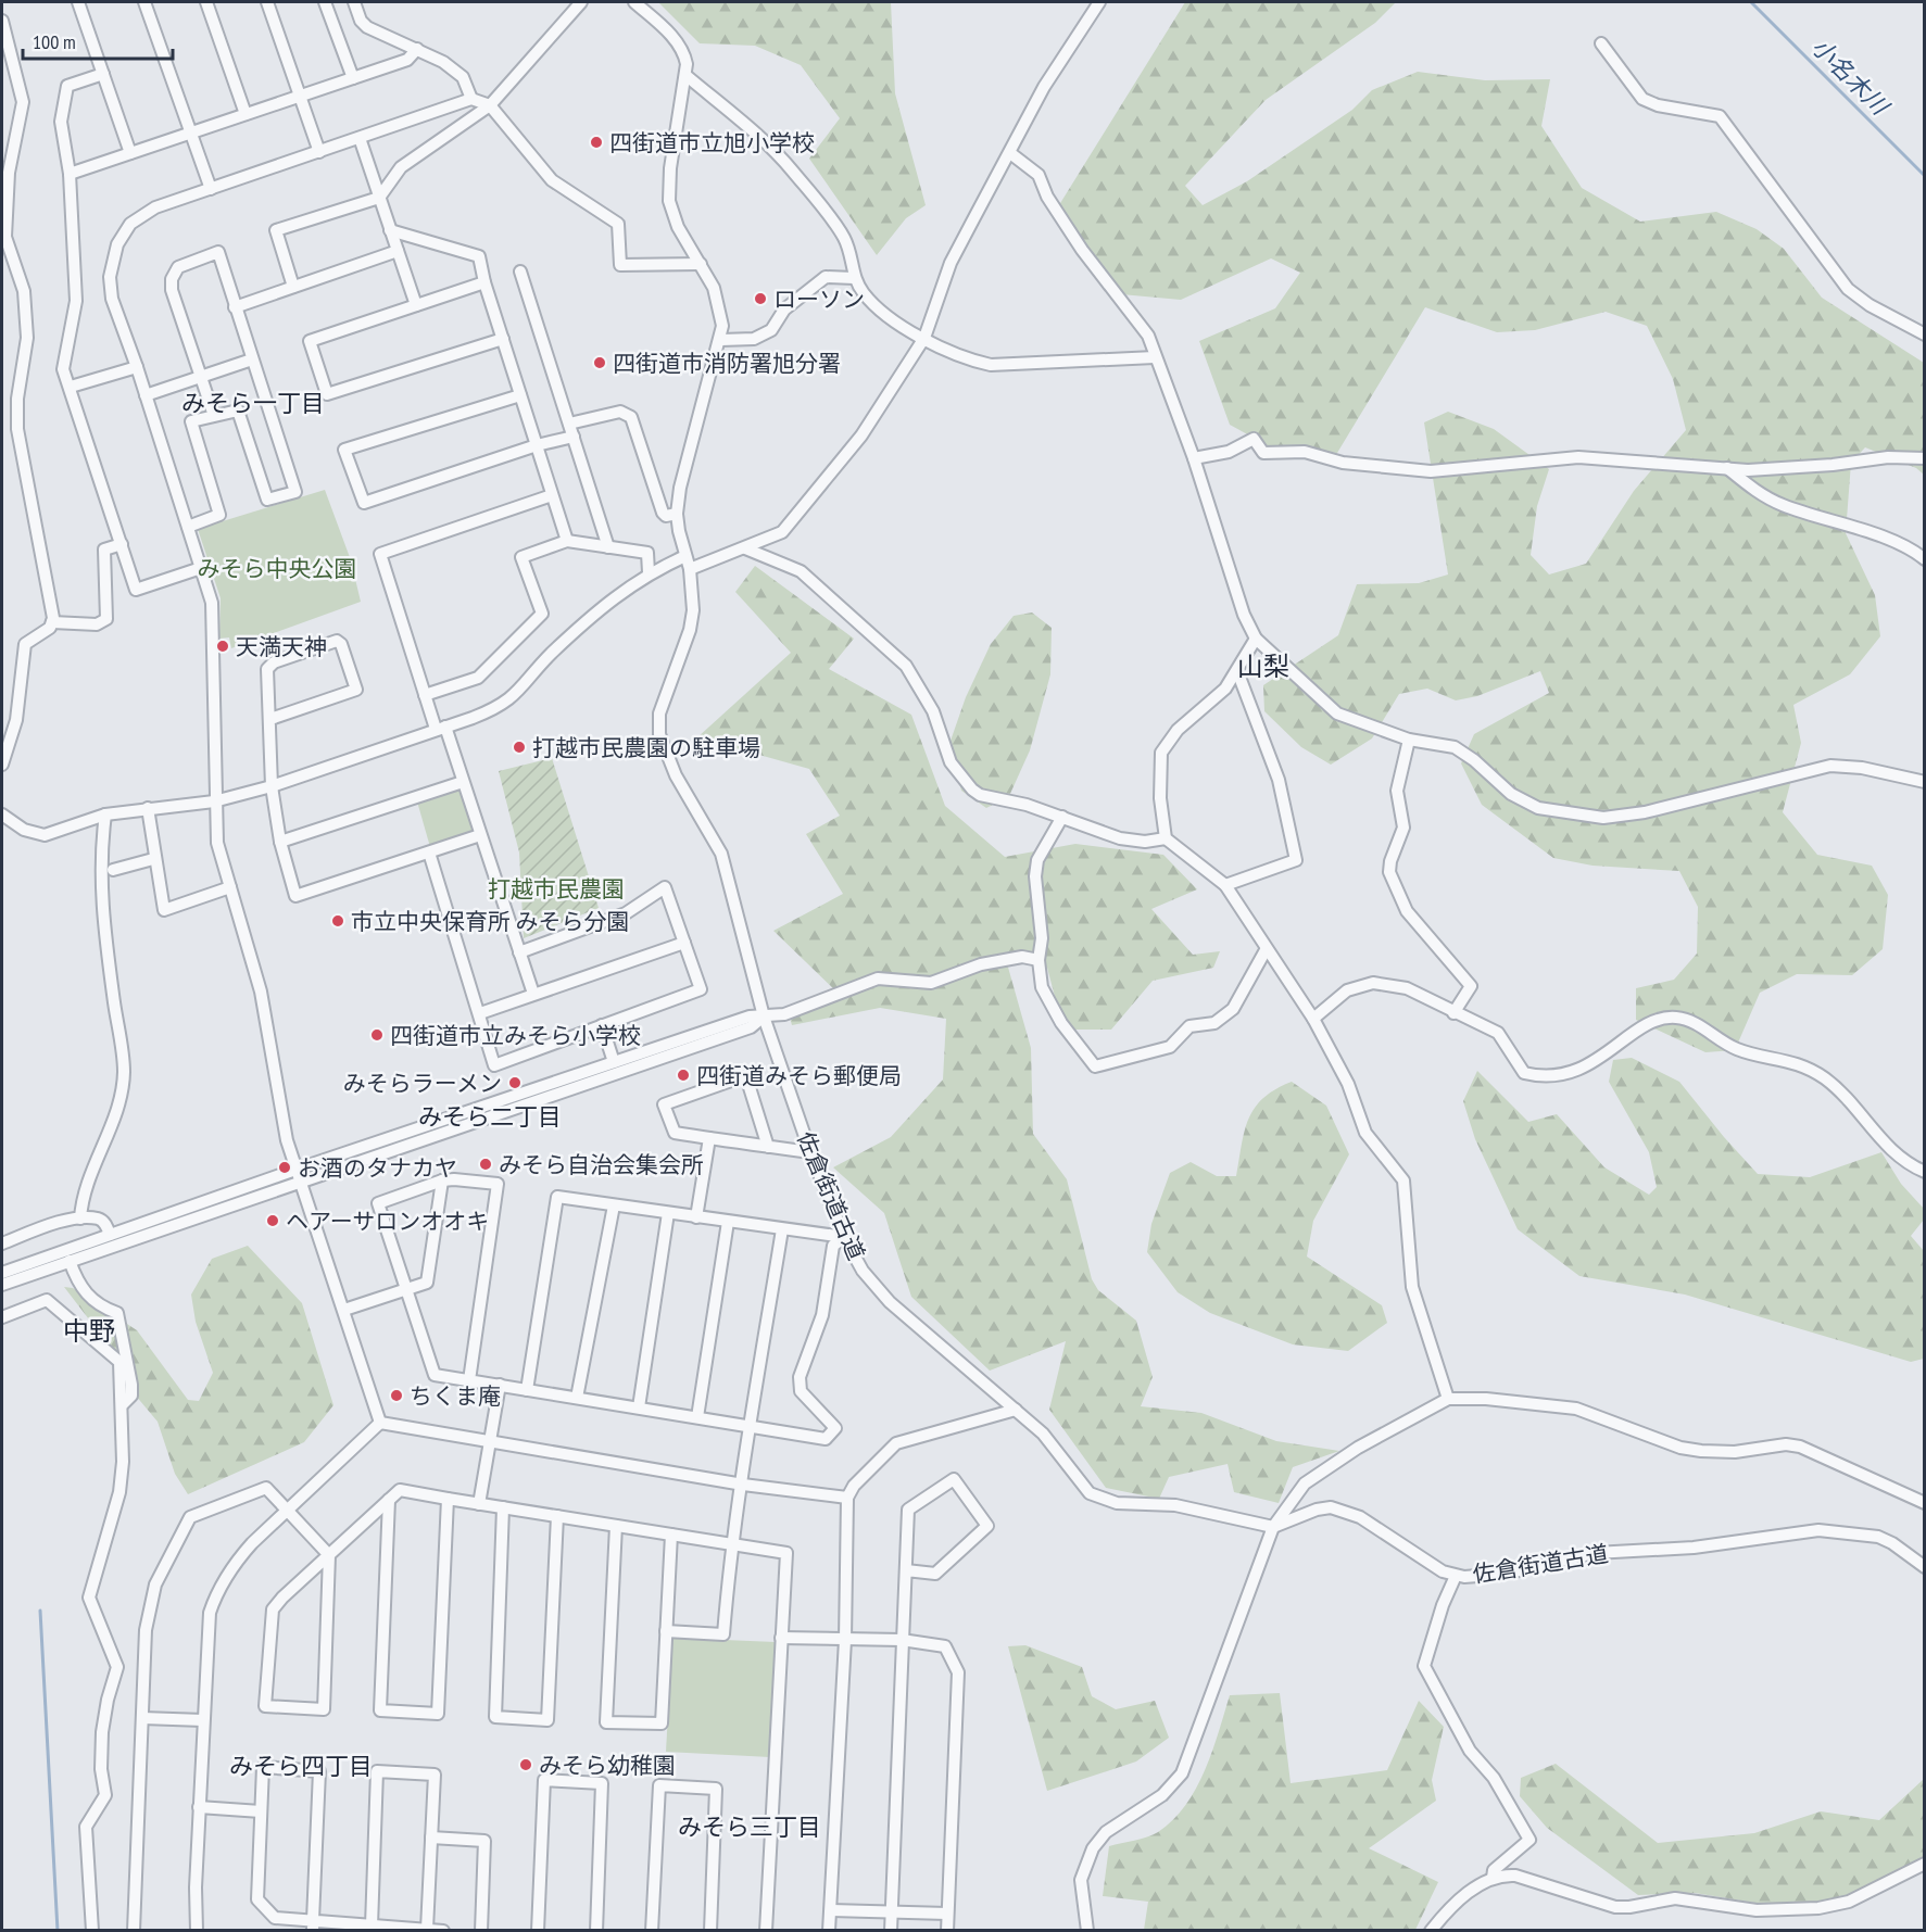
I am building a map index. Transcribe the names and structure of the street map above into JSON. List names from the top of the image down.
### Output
{
  "streets": {
    "street": ["佐倉街道古道"]
  },
  "districts": [
    "みそら一丁目",
    "山梨",
    "みそら二丁目",
    "中野",
    "みそら四丁目",
    "みそら三丁目"
  ],
  "water": ["小名木川"],
  "parks": ["みそら中央公園", "打越市民農園"],
  "places": [
    "四街道市立旭小学校",
    "ローソン",
    "四街道市消防署旭分署",
    "天満天神",
    "打越市民農園の駐車場",
    "市立中央保育所 みそら分園",
    "四街道市立みそら小学校",
    "四街道みそら郵便局",
    "みそらラーメン",
    "みそら自治会集会所",
    "お酒のタナカヤ",
    "ヘアーサロンオオキ",
    "ちくま庵",
    "みそら幼稚園"
  ],
  "scale_bar": "100 m"
}
